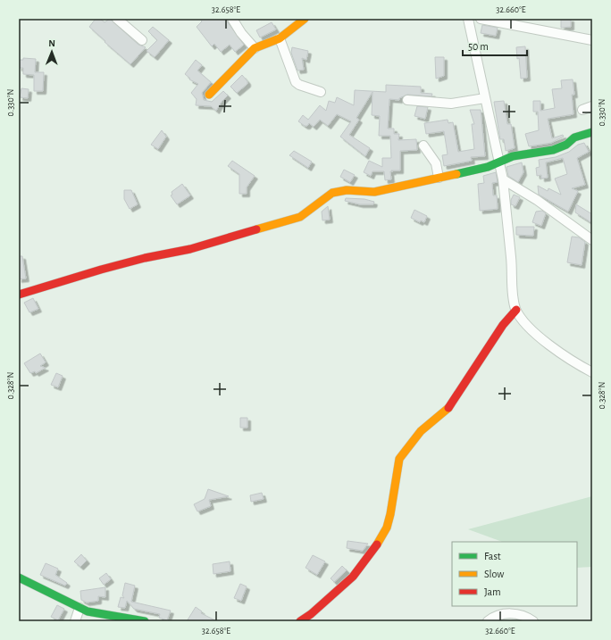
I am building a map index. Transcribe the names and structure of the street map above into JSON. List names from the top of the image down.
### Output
{
  "legend": ["Fast", "Slow", "Jam"],
  "scale_bar": "50 m",
  "north": "top",
  "coordinates": [
    "32.658°E",
    "32.660°E",
    "0.330°N",
    "0.328°N"
  ]
}
